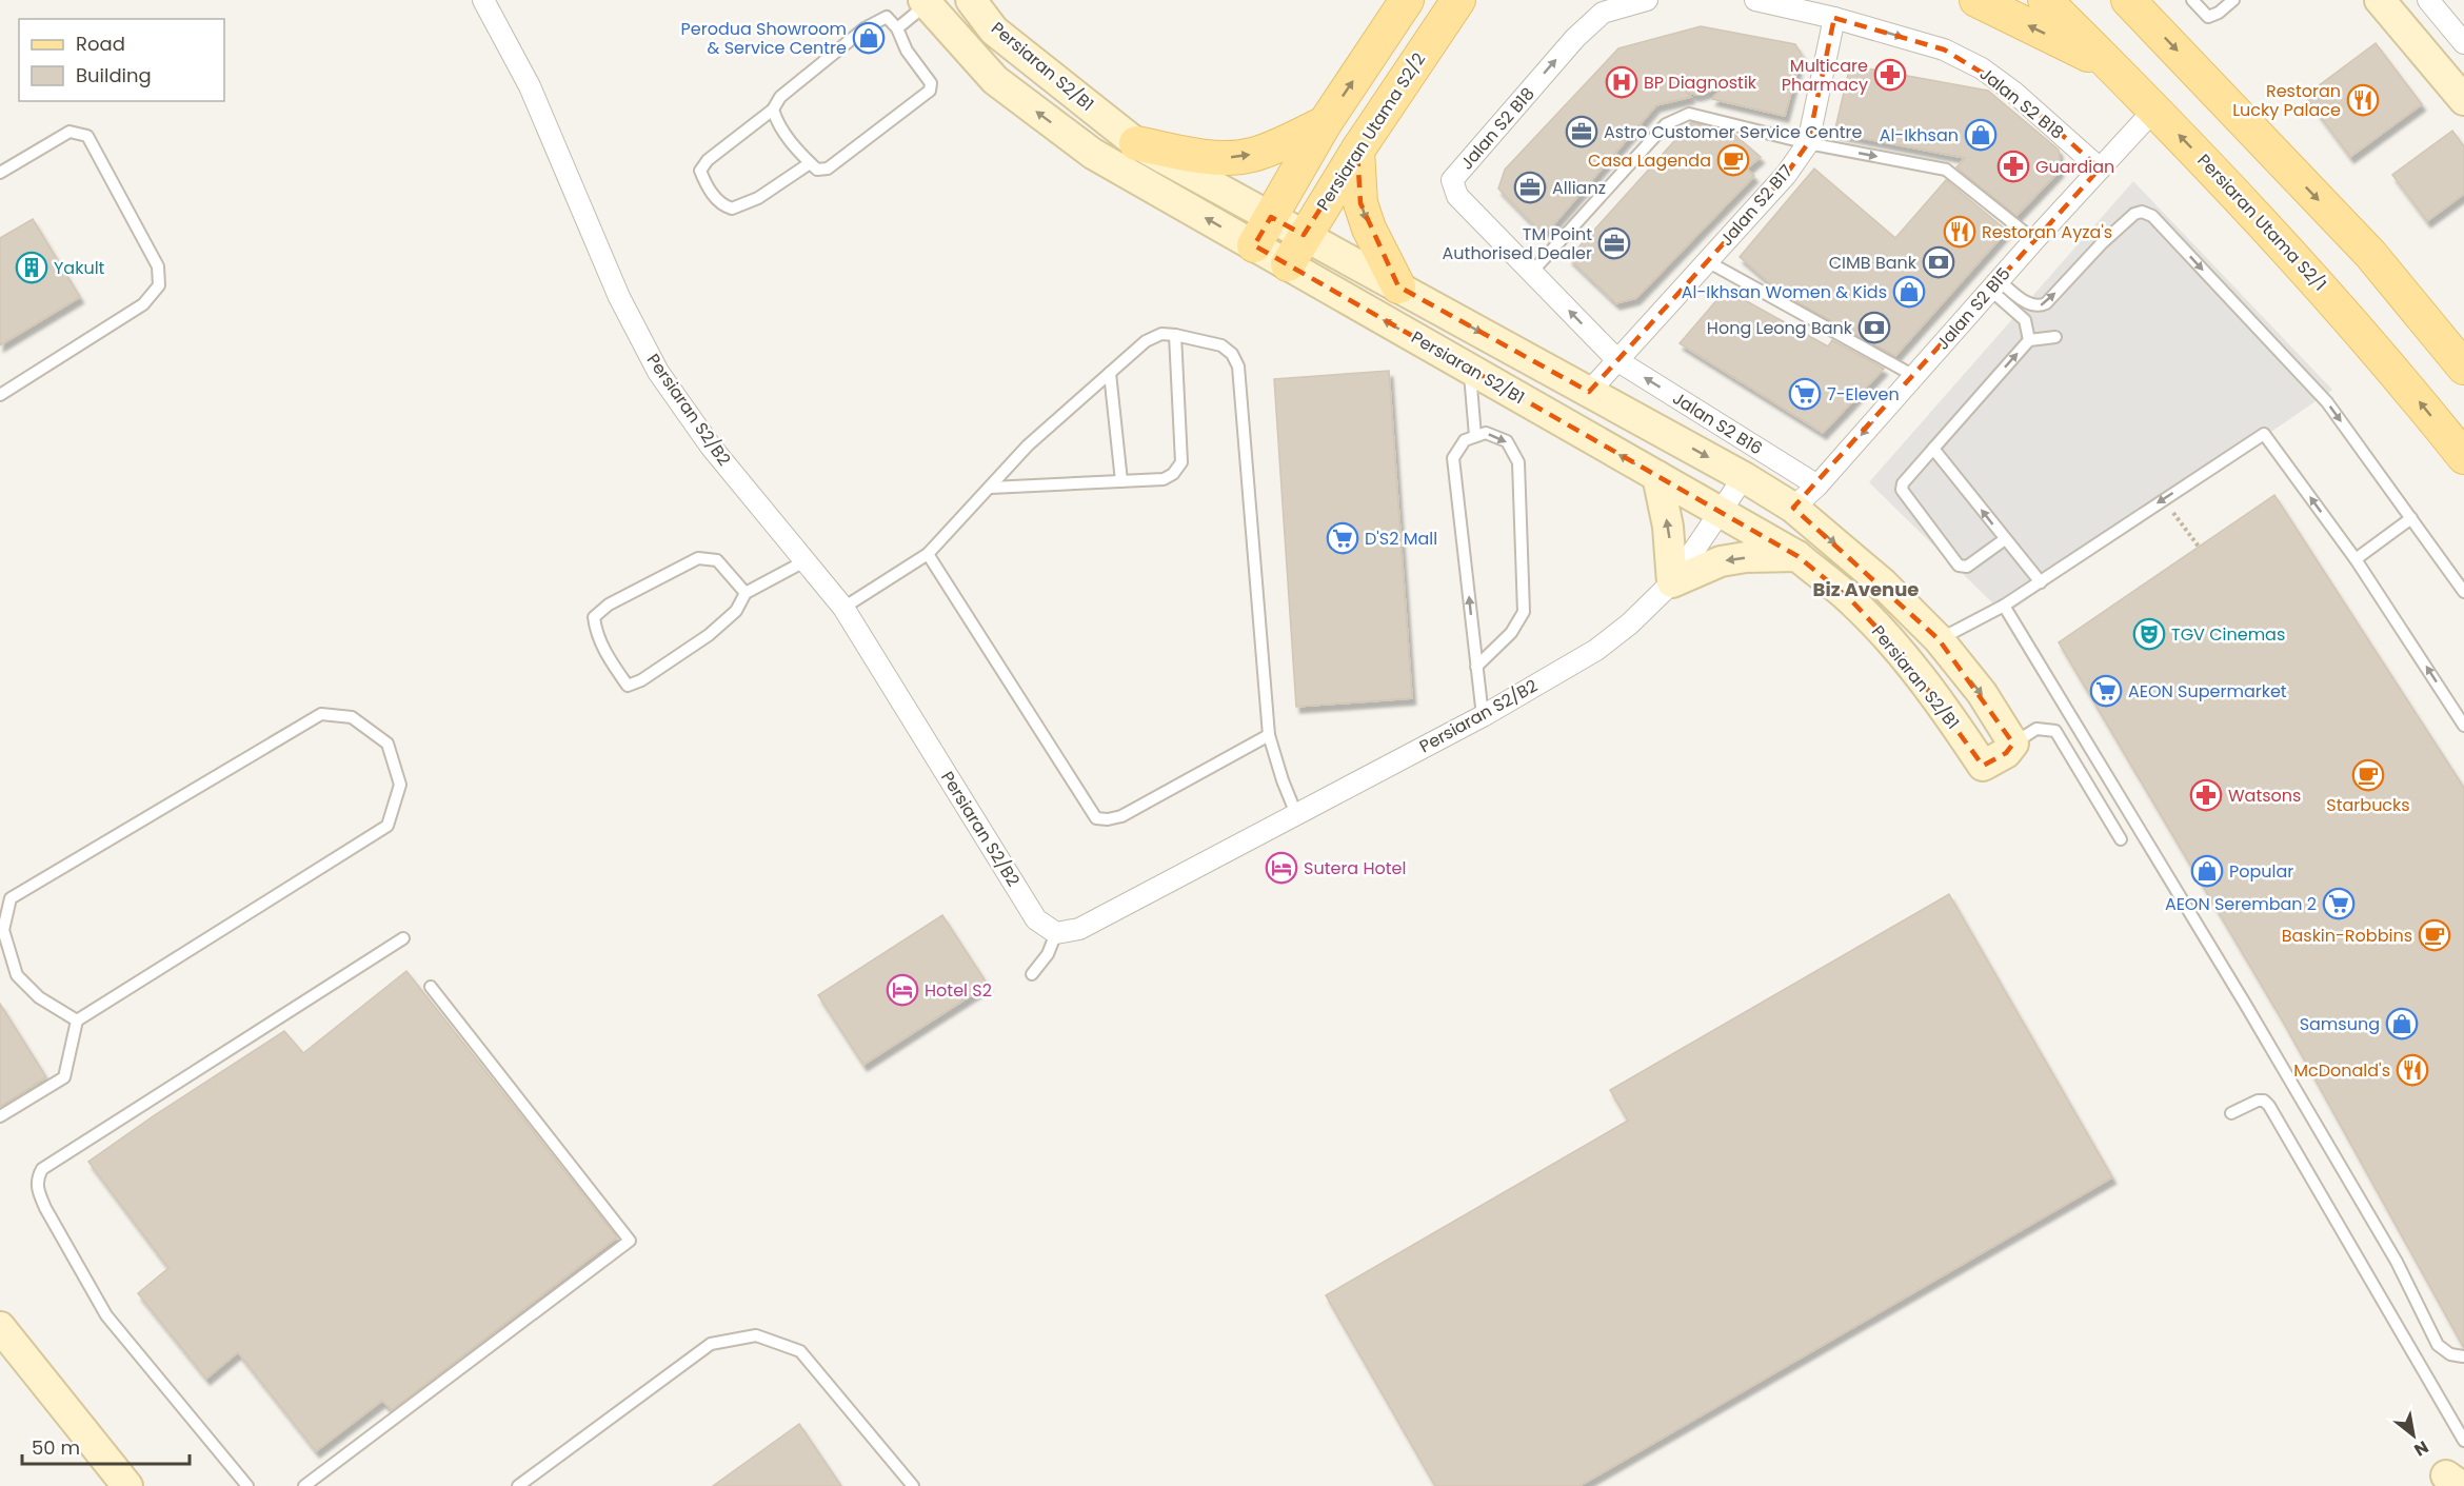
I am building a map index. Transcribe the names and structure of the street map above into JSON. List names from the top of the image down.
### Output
{
  "streets": {
    "main road": ["Persiaran Utama S2/2", "Persiaran Utama S2/1"],
    "street": [
      "Persiaran S2/B1",
      "Jalan S2 B18",
      "Jalan S2 B17",
      "Jalan S2 B15",
      "Persiaran S2/B2",
      "Jalan S2 B16"
    ]
  },
  "crossings": [
    ["Persiaran S2/B1", "Persiaran Utama S2/2"],
    ["Persiaran S2/B1", "Jalan S2 B17"],
    ["Persiaran S2/B1", "Jalan S2 B15"],
    ["Persiaran S2/B1", "Persiaran S2/B2"],
    ["Jalan S2 B18", "Jalan S2 B17"],
    ["Jalan S2 B18", "Jalan S2 B15"],
    ["Jalan S2 B18", "Jalan S2 B16"],
    ["Jalan S2 B17", "Jalan S2 B16"],
    ["Persiaran Utama S2/1", "Jalan S2 B15"],
    ["Jalan S2 B15", "Jalan S2 B16"]
  ],
  "one_way": ["Jalan S2 B16"],
  "districts": ["Biz Avenue"],
  "places": {
    "shop": [
      "Perodua Showroom & Service Centre",
      "Al-Ikhsan",
      "Al-Ikhsan Women & Kids",
      "Popular",
      "Samsung"
    ],
    "pharmacy": ["Multicare Pharmacy", "Guardian", "Watsons"],
    "hospital": ["BP Diagnostik"],
    "restaurant": ["Restoran Lucky Palace", "Restoran Ayza's", "McDonald's"],
    "office": ["Astro Customer Service Centre", "Allianz", "TM Point Authorised Dealer"],
    "cafe": ["Casa Lagenda", "Starbucks", "Baskin-Robbins"],
    "bank": ["CIMB Bank", "Hong Leong Bank"],
    "building": ["Yakult"],
    "supermarket": [
      "7-Eleven",
      "D'S2 Mall",
      "AEON Supermarket",
      "AEON Seremban 2"
    ],
    "theatre": ["TGV Cinemas"],
    "hotel": ["Sutera Hotel", "Hotel S2"]
  },
  "legend": ["Road", "Building"],
  "scale_bar": "50 m",
  "north": "bottom right"
}
